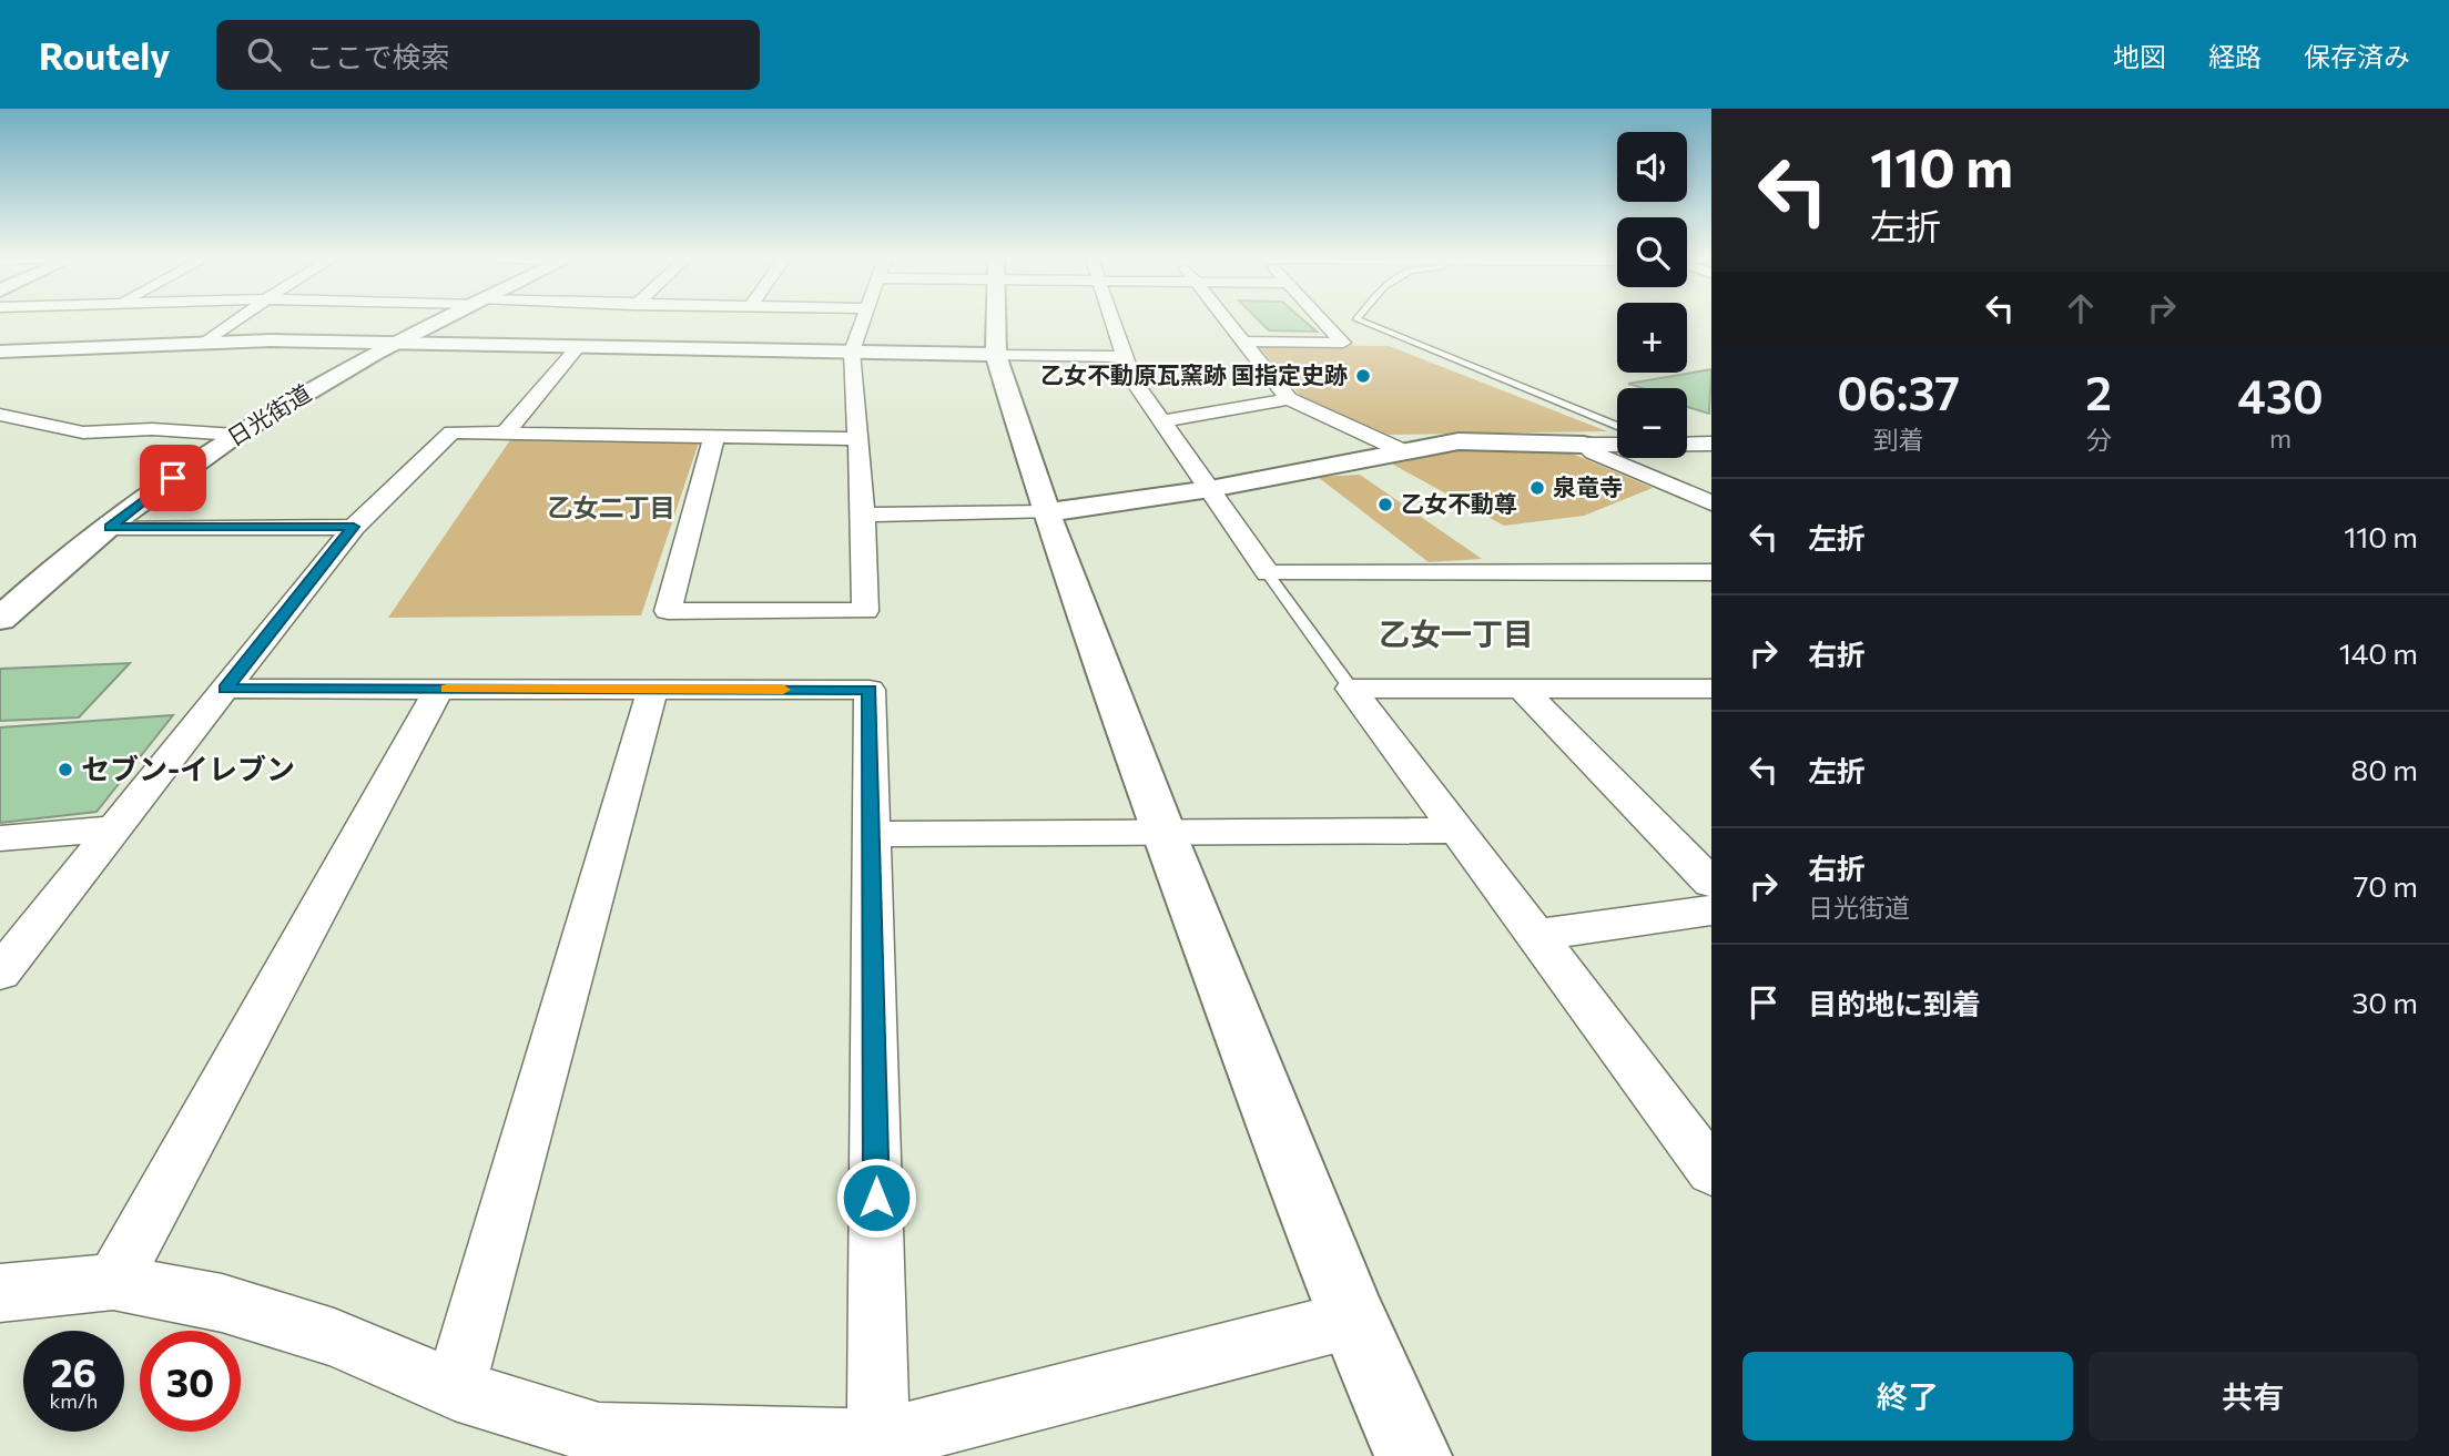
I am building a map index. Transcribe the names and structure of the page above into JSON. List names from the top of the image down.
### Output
{
  "streets": {
    "main road": ["日光街道"]
  },
  "districts": ["乙女二丁目", "乙女一丁目"],
  "places": [
    "乙女不動原瓦窯跡 国指定史跡",
    "泉竜寺",
    "乙女不動尊",
    "セブン-イレブン"
  ],
  "page": {
    "header": "Routely",
    "search": "ここで検索",
    "nav": ["地図", "経路", "保存済み"],
    "turn": ["110 m", "左折"],
    "map_buttons": ["+", "−"],
    "eta": [
      "06:37",
      "到着",
      "2",
      "分",
      "430",
      "m"
    ],
    "list": [
      {
        "name": "左折",
        "value": "110 m"
      },
      {
        "name": "右折",
        "value": "140 m"
      },
      {
        "name": "左折",
        "value": "80 m"
      },
      {
        "name": "右折",
        "note": "日光街道",
        "value": "70 m"
      },
      {
        "name": "目的地に到着",
        "value": "30 m"
      }
    ],
    "speed": "26 km/h",
    "limit": "30",
    "buttons": ["終了", "共有"]
  }
}
